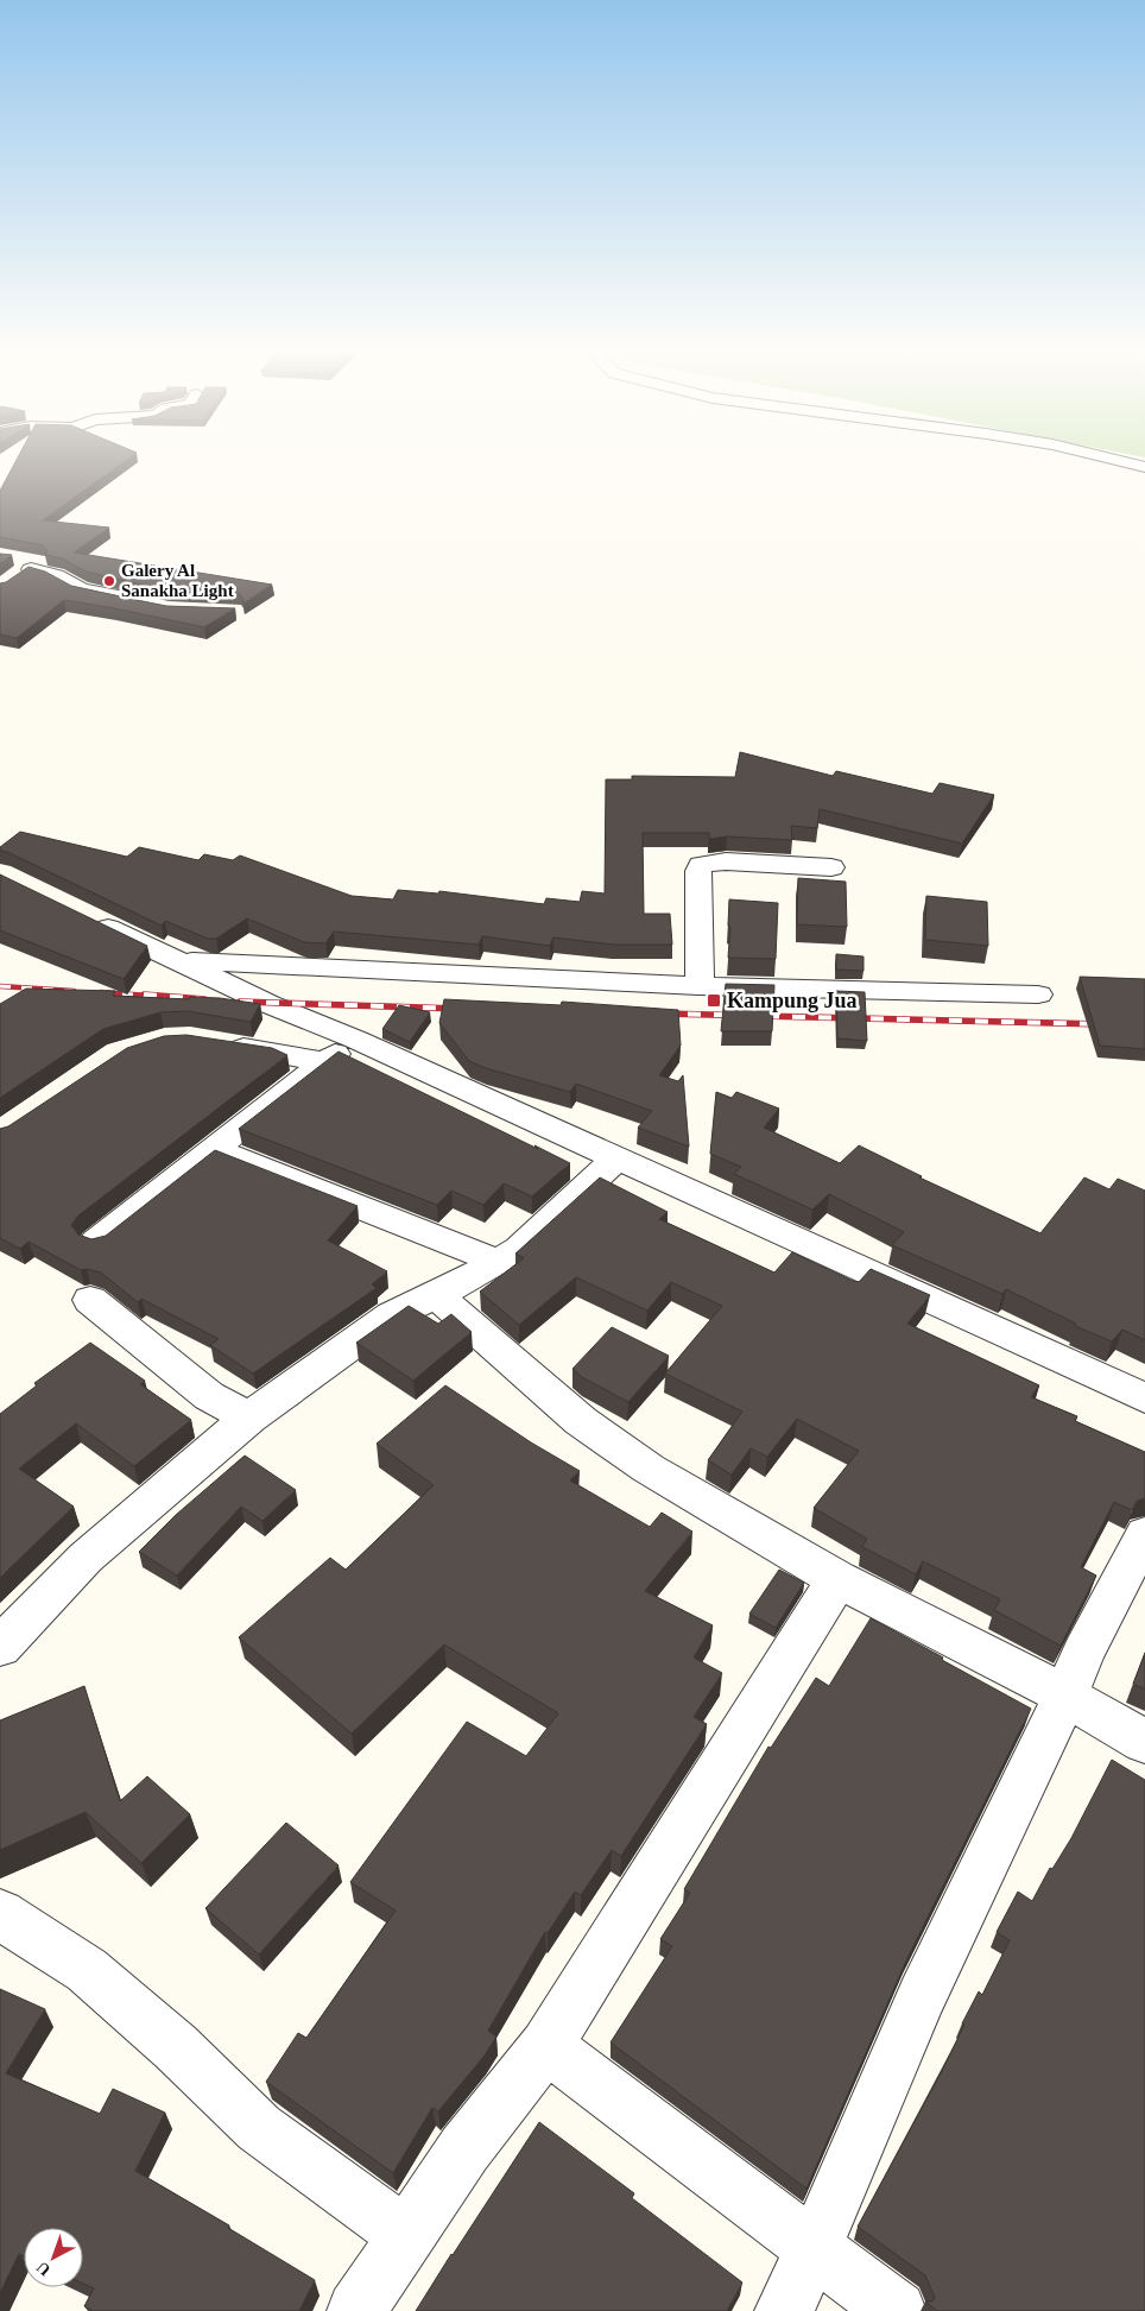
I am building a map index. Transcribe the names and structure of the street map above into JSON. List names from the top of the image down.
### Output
{
  "places": {
    "other": ["Galery Al Sanakha Light"],
    "transit": ["Kampung Jua"]
  },
  "north": "bottom left"
}
